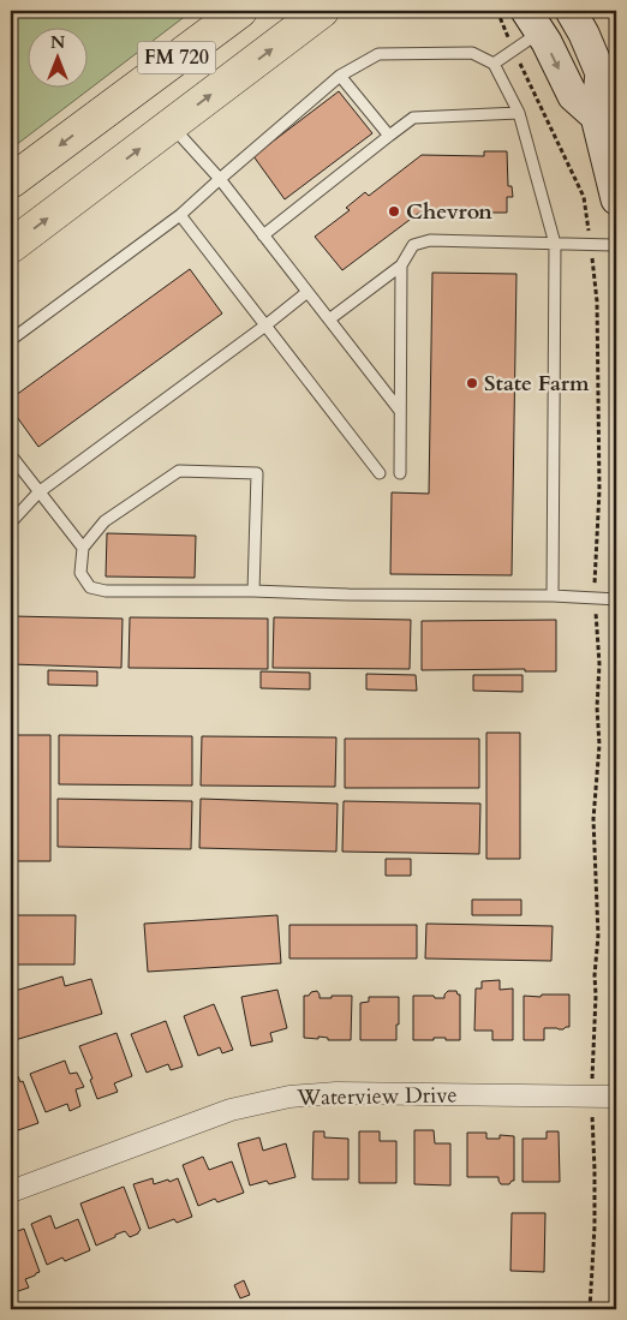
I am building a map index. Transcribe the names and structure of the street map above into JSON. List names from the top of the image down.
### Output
{
  "streets": {
    "main road": ["FM 720"],
    "street": ["Waterview Drive"]
  },
  "places": ["Chevron", "State Farm"],
  "north": "top"
}
